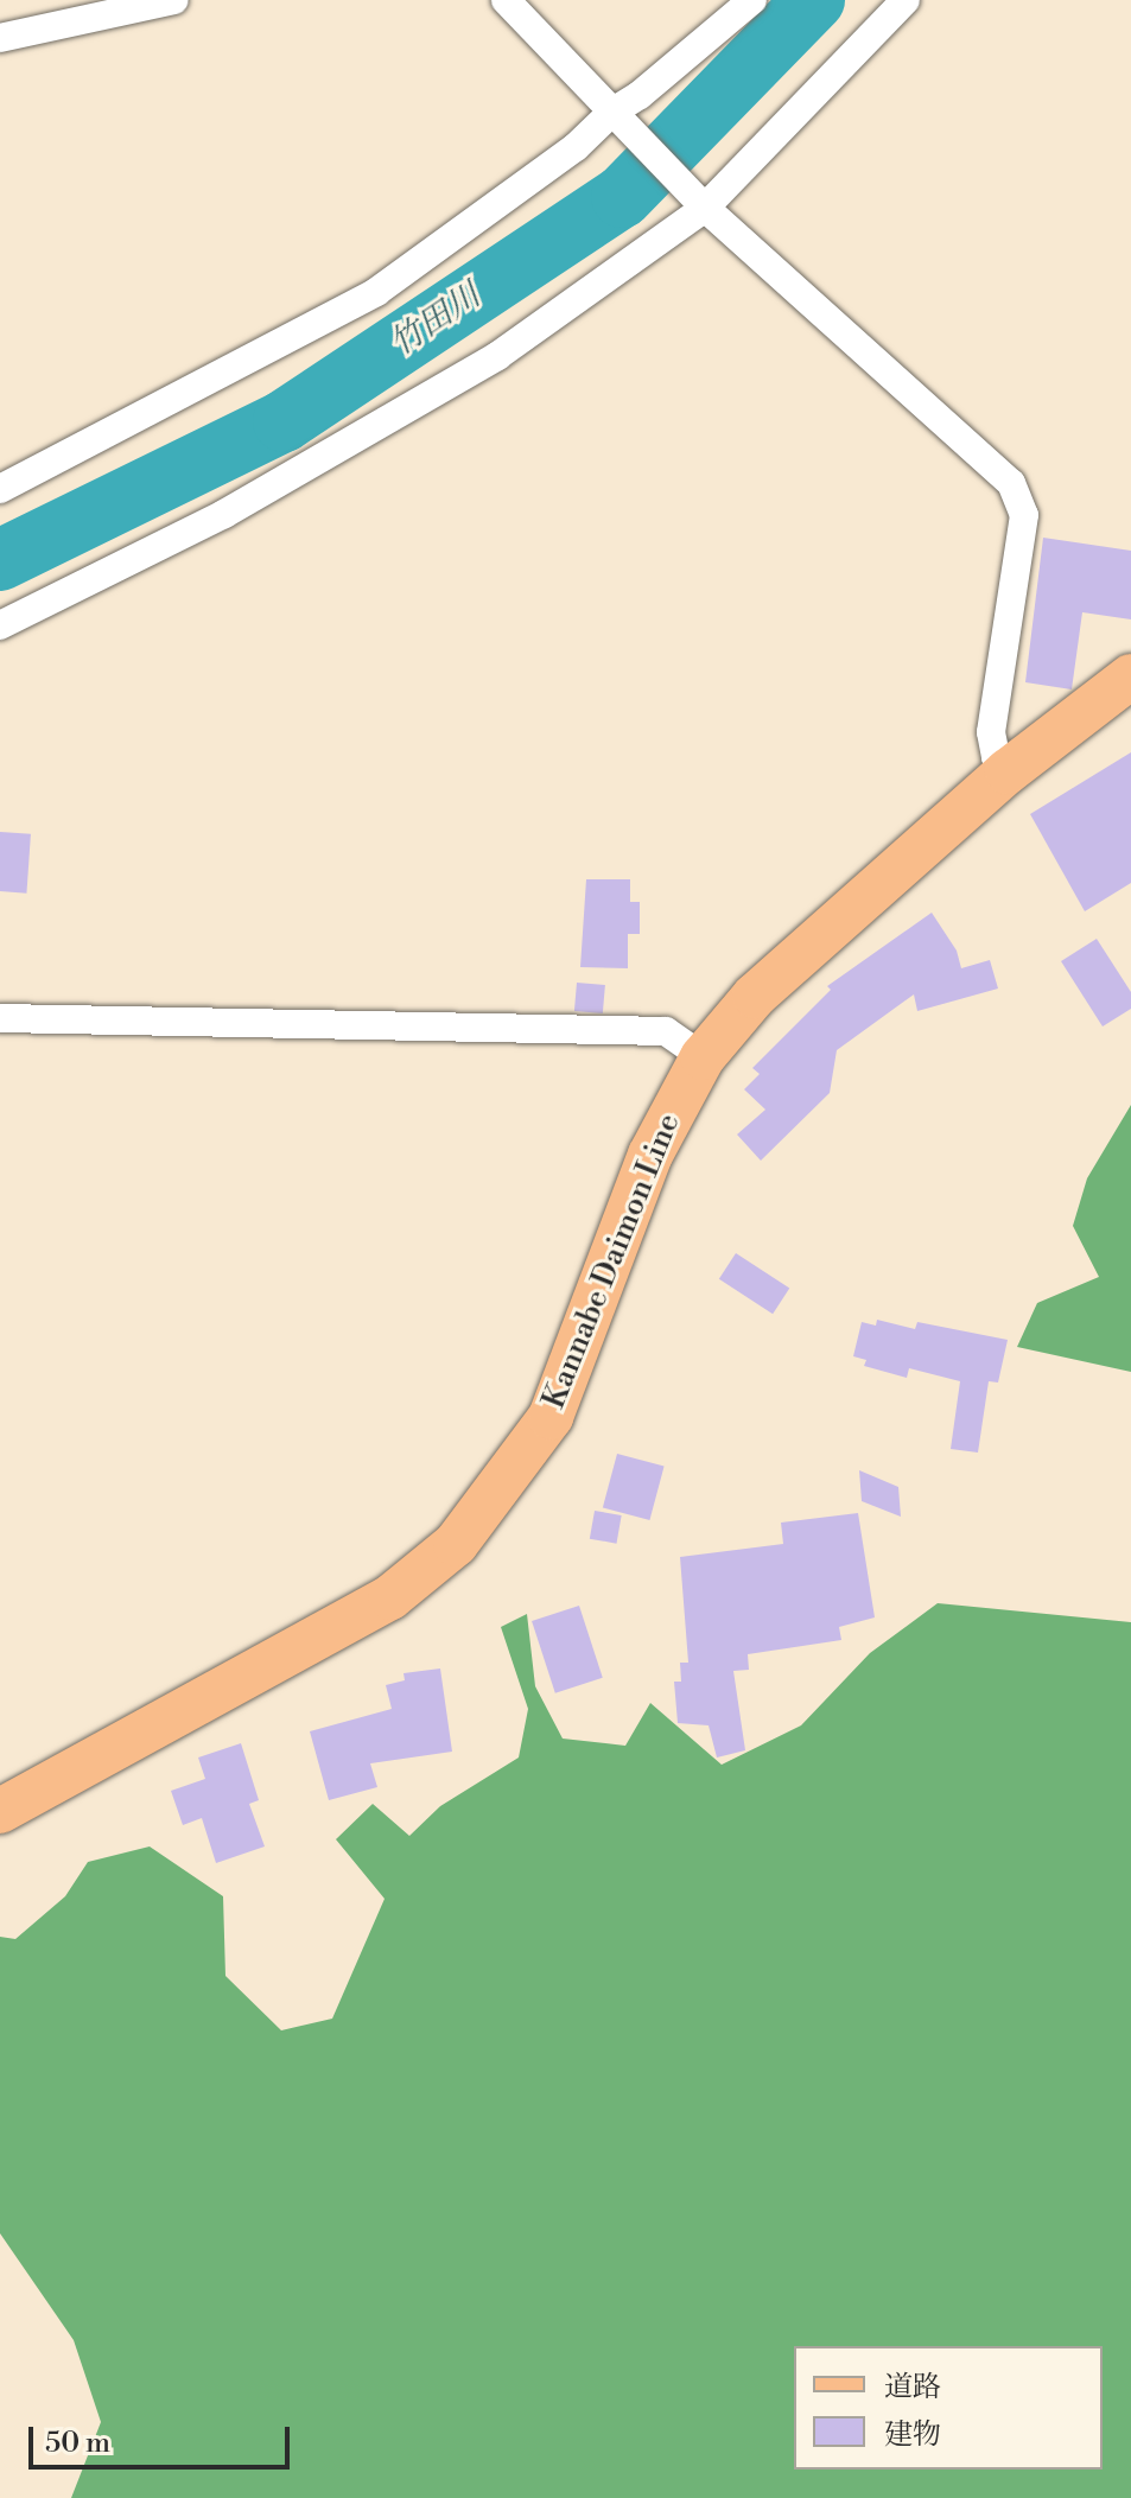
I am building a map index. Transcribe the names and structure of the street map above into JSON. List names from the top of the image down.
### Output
{
  "streets": {
    "main road": ["Kannabe Daimon Line"]
  },
  "water": ["竹田川"],
  "legend": ["道路", "建物"],
  "scale_bar": "50 m"
}
